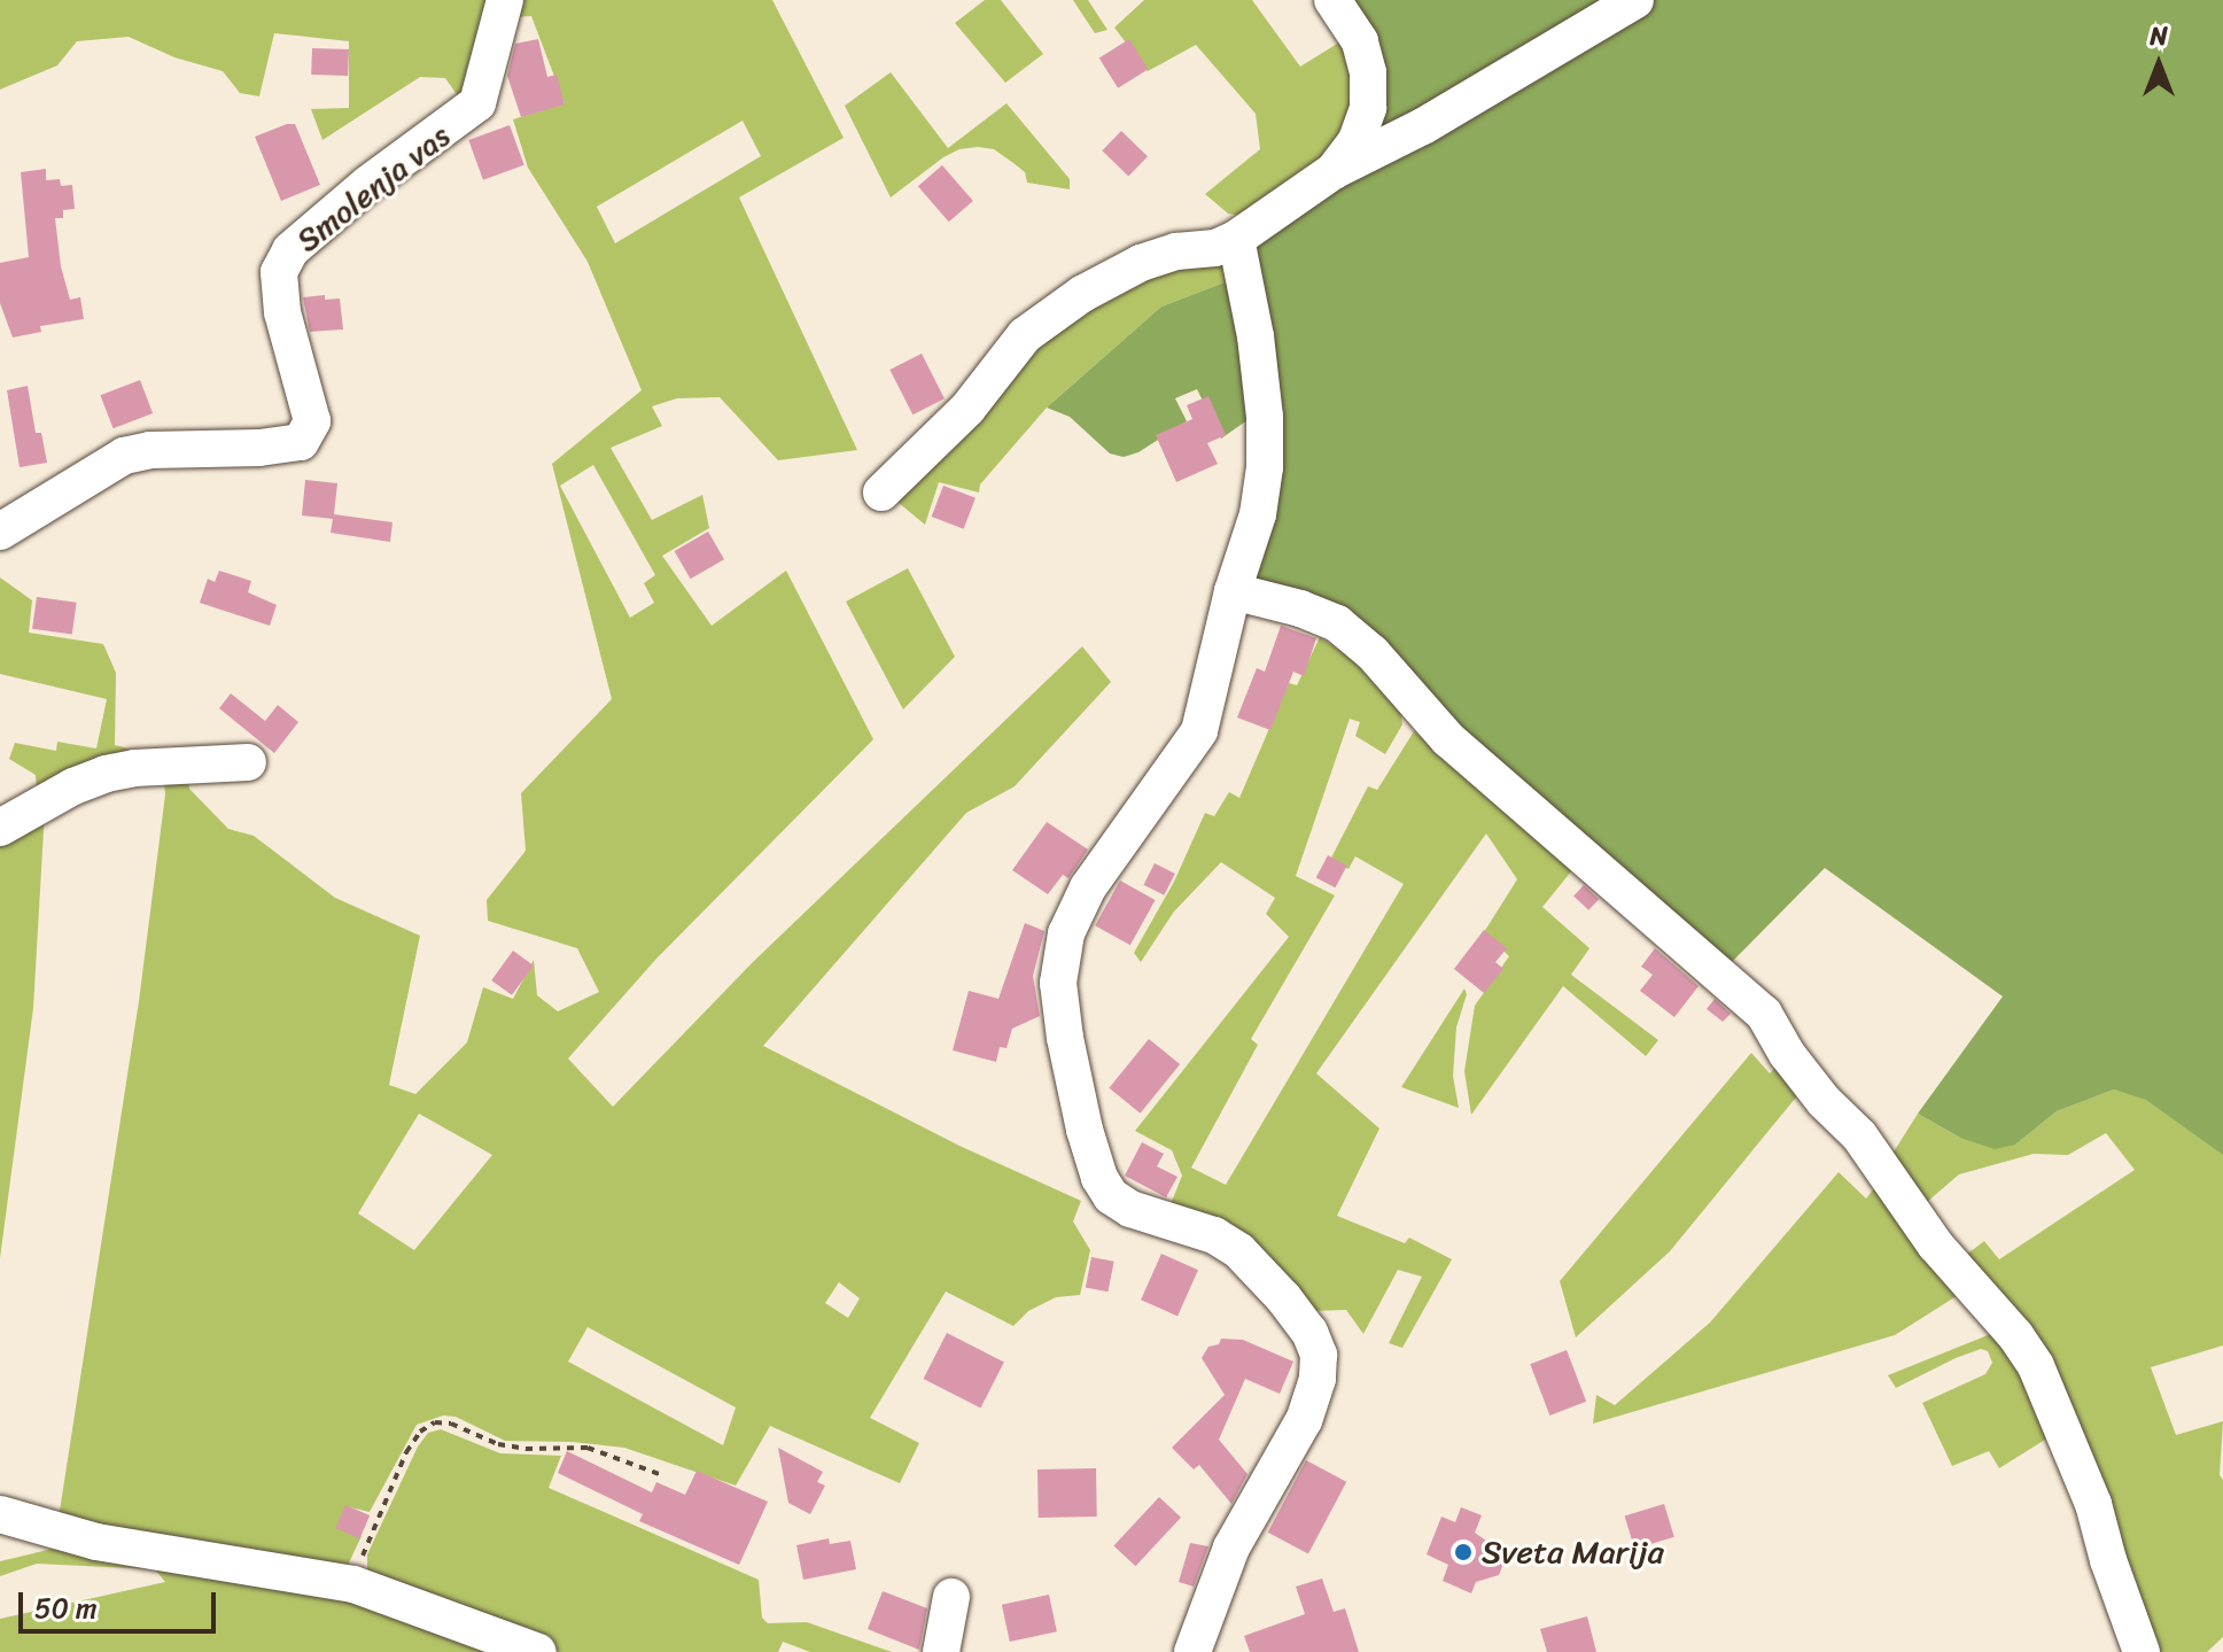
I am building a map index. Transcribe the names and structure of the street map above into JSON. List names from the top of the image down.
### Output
{
  "streets": {
    "street": ["Smolenja vas"]
  },
  "places": ["Sveta Marija"],
  "scale_bar": "50 m",
  "north": "top"
}
